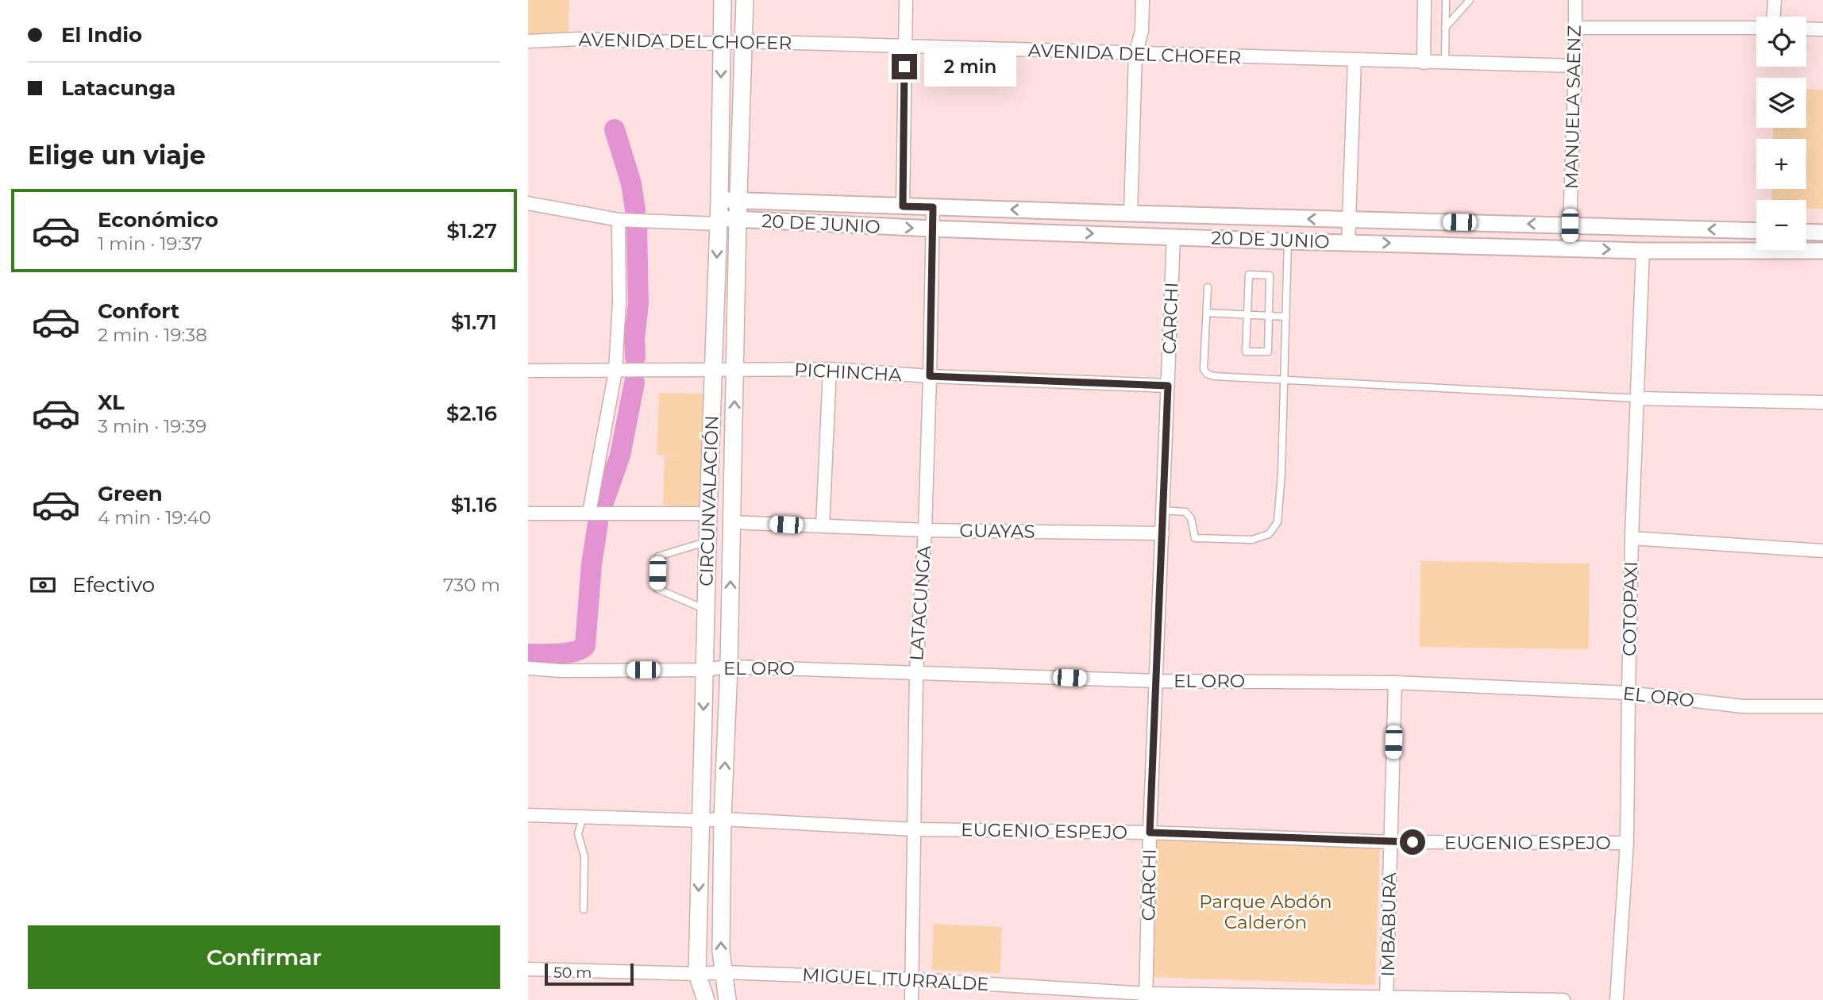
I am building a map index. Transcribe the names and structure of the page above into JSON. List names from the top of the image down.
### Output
{
  "streets": {
    "main road": ["CIRCUNVALACIÓN"],
    "street": [
      "AVENIDA DEL CHOFER",
      "MANUELA SAENZ",
      "20 DE JUNIO",
      "CARCHI",
      "PICHINCHA",
      "GUAYAS",
      "LATACUNGA",
      "COTOPAXI",
      "EL ORO",
      "EUGENIO ESPEJO",
      "IMBABURA",
      "MIGUEL ITURRALDE"
    ]
  },
  "crossings": [
    ["AVENIDA DEL CHOFER", "MANUELA SAENZ"],
    ["AVENIDA DEL CHOFER", "CIRCUNVALACIÓN"],
    ["MANUELA SAENZ", "20 DE JUNIO"],
    ["20 DE JUNIO", "CARCHI"],
    ["20 DE JUNIO", "CIRCUNVALACIÓN"],
    ["20 DE JUNIO", "LATACUNGA"],
    ["20 DE JUNIO", "COTOPAXI"],
    ["CARCHI", "PICHINCHA"],
    ["CARCHI", "GUAYAS"],
    ["CARCHI", "EL ORO"],
    ["CARCHI", "EUGENIO ESPEJO"],
    ["CARCHI", "MIGUEL ITURRALDE"],
    ["PICHINCHA", "CIRCUNVALACIÓN"],
    ["PICHINCHA", "LATACUNGA"],
    ["CIRCUNVALACIÓN", "GUAYAS"],
    ["CIRCUNVALACIÓN", "EL ORO"],
    ["CIRCUNVALACIÓN", "EUGENIO ESPEJO"],
    ["CIRCUNVALACIÓN", "MIGUEL ITURRALDE"],
    ["GUAYAS", "LATACUNGA"],
    ["LATACUNGA", "EL ORO"],
    ["LATACUNGA", "EUGENIO ESPEJO"],
    ["LATACUNGA", "MIGUEL ITURRALDE"],
    ["COTOPAXI", "EL ORO"],
    ["COTOPAXI", "EUGENIO ESPEJO"],
    ["EL ORO", "IMBABURA"],
    ["EUGENIO ESPEJO", "IMBABURA"],
    ["IMBABURA", "MIGUEL ITURRALDE"]
  ],
  "parks": ["Parque Abdón Calderón"],
  "scale_bar": "50 m",
  "page": {
    "banner": ["El Indio", "Latacunga"],
    "map_buttons": ["+", "−"],
    "bubble": "2 min",
    "heading": "Elige un viaje",
    "list": [
      {
        "name": "Económico",
        "note": "1 min · 19:37",
        "value": "$1.27"
      },
      {
        "name": "Confort",
        "note": "2 min · 19:38",
        "value": "$1.71"
      },
      {
        "name": "XL",
        "note": "3 min · 19:39",
        "value": "$2.16"
      },
      {
        "name": "Green",
        "note": "4 min · 19:40",
        "value": "$1.16"
      }
    ],
    "pay": ["Efectivo", "730 m"],
    "buttons": "Confirmar",
    "scale": "50 m"
  }
}
